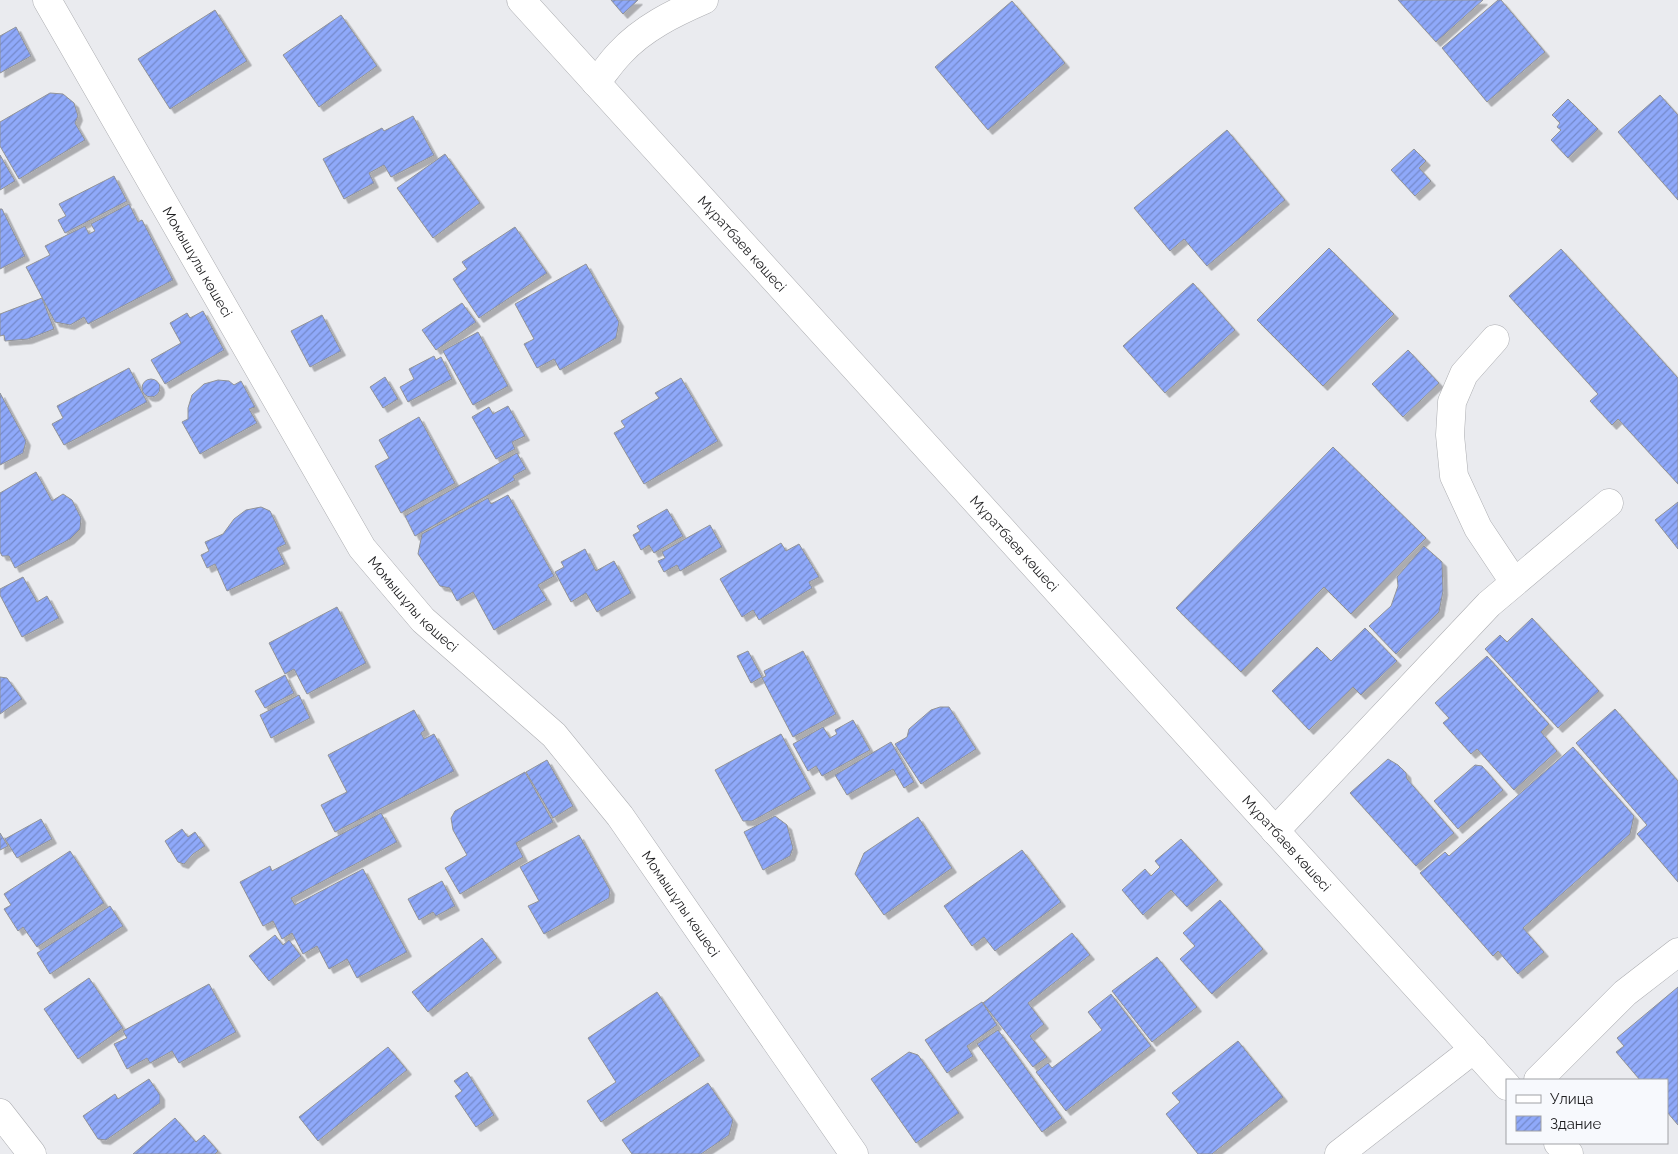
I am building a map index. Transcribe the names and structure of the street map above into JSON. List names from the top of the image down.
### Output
{
  "streets": {
    "street": ["Мұратбаев көшесі", "Момышұлы көшесі"]
  },
  "legend": ["Улица", "Здание"]
}
